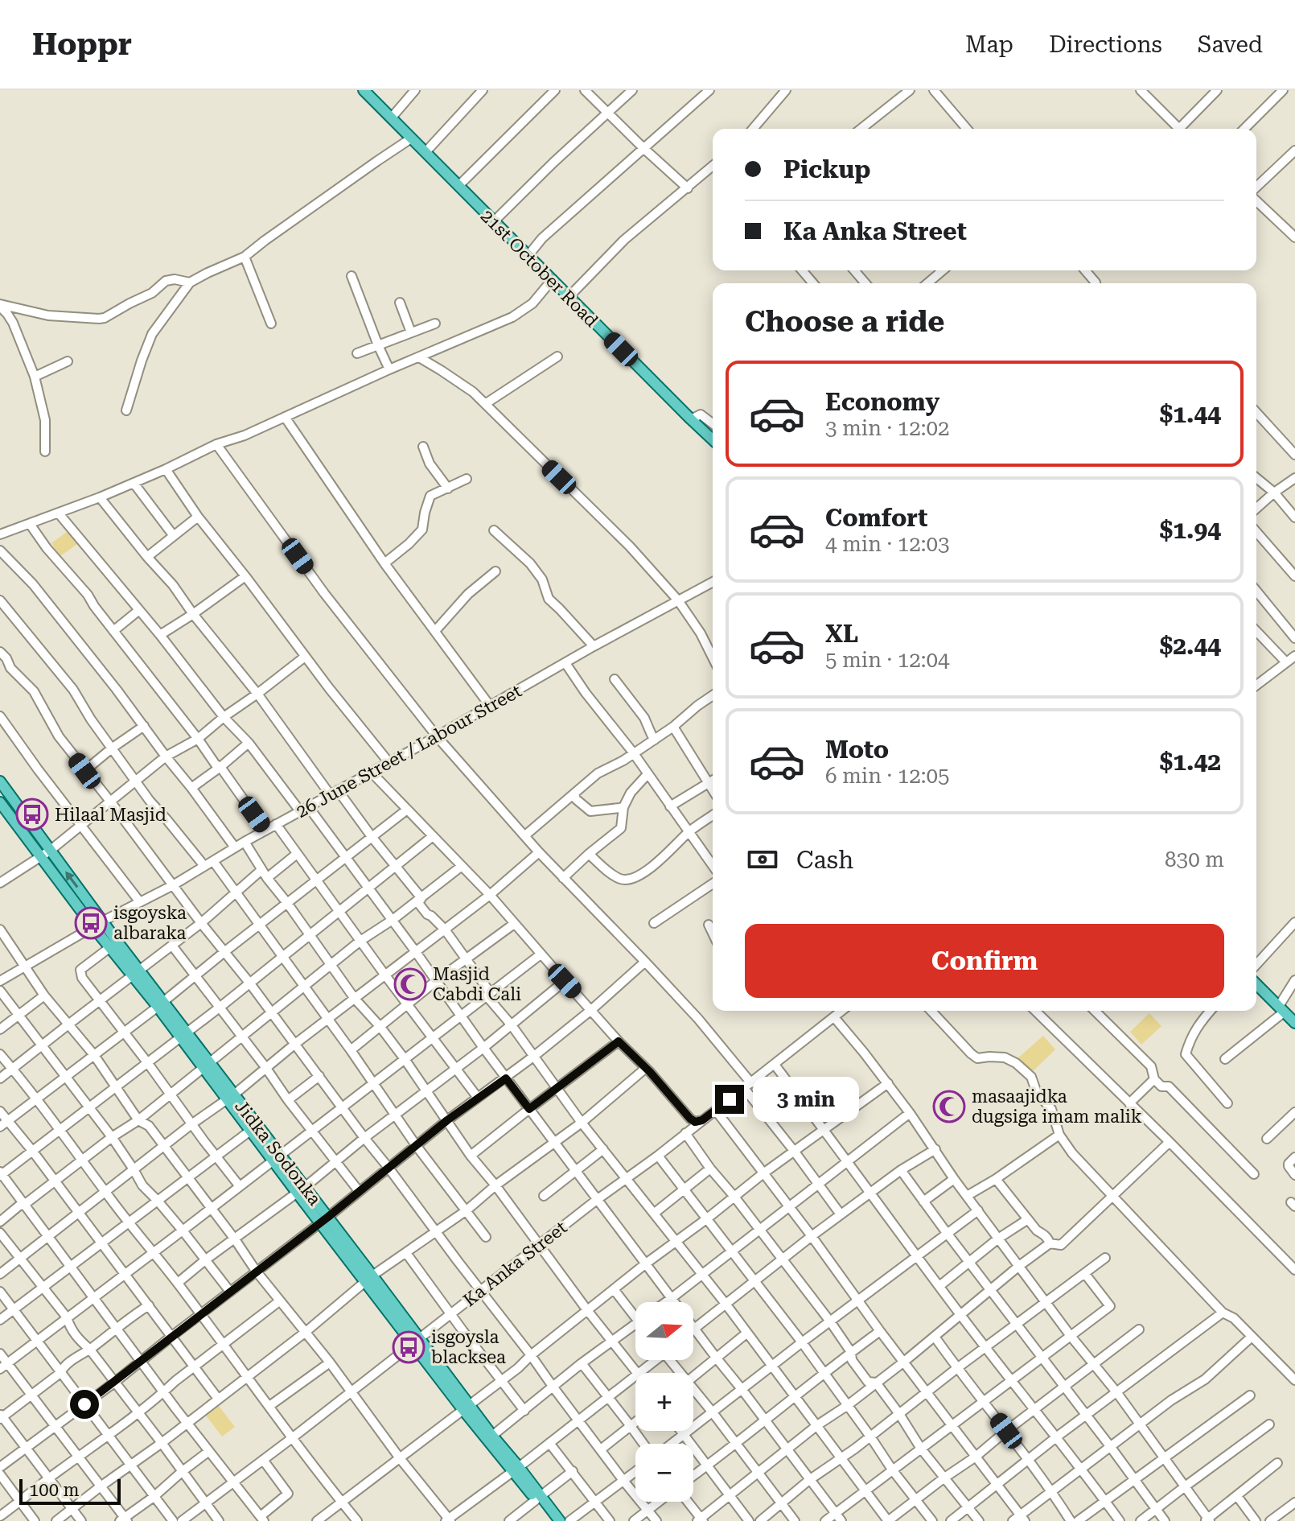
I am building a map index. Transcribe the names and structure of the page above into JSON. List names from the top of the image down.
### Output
{
  "streets": {
    "main road": ["21st October Road", "Jidka Sodonka"],
    "street": ["26 June Street / Labour Street", "Ka Anka Street"]
  },
  "crossings": [
    ["26 June Street / Labour Street", "Jidka Sodonka"],
    ["Jidka Sodonka", "Ka Anka Street"]
  ],
  "places": {
    "bus stop": ["Hilaal Masjid", "isgoyska albaraka", "isgoysla blacksea"],
    "mosque": ["Masjid Cabdi Cali", "masaajidka dugsiga imam malik"]
  },
  "scale_bar": "100 m",
  "north": "right",
  "page": {
    "header": "Hoppr",
    "nav": ["Map", "Directions", "Saved"],
    "banner": ["Pickup", "Ka Anka Street"],
    "heading": "Choose a ride",
    "list": [
      {
        "name": "Economy",
        "note": "3 min · 12:02",
        "value": "$1.44"
      },
      {
        "name": "Comfort",
        "note": "4 min · 12:03",
        "value": "$1.94"
      },
      {
        "name": "XL",
        "note": "5 min · 12:04",
        "value": "$2.44"
      },
      {
        "name": "Moto",
        "note": "6 min · 12:05",
        "value": "$1.42"
      }
    ],
    "pay": ["Cash", "830 m"],
    "buttons": "Confirm",
    "bubble": "3 min",
    "map_buttons": ["+", "−"],
    "scale": "100 m"
  }
}
